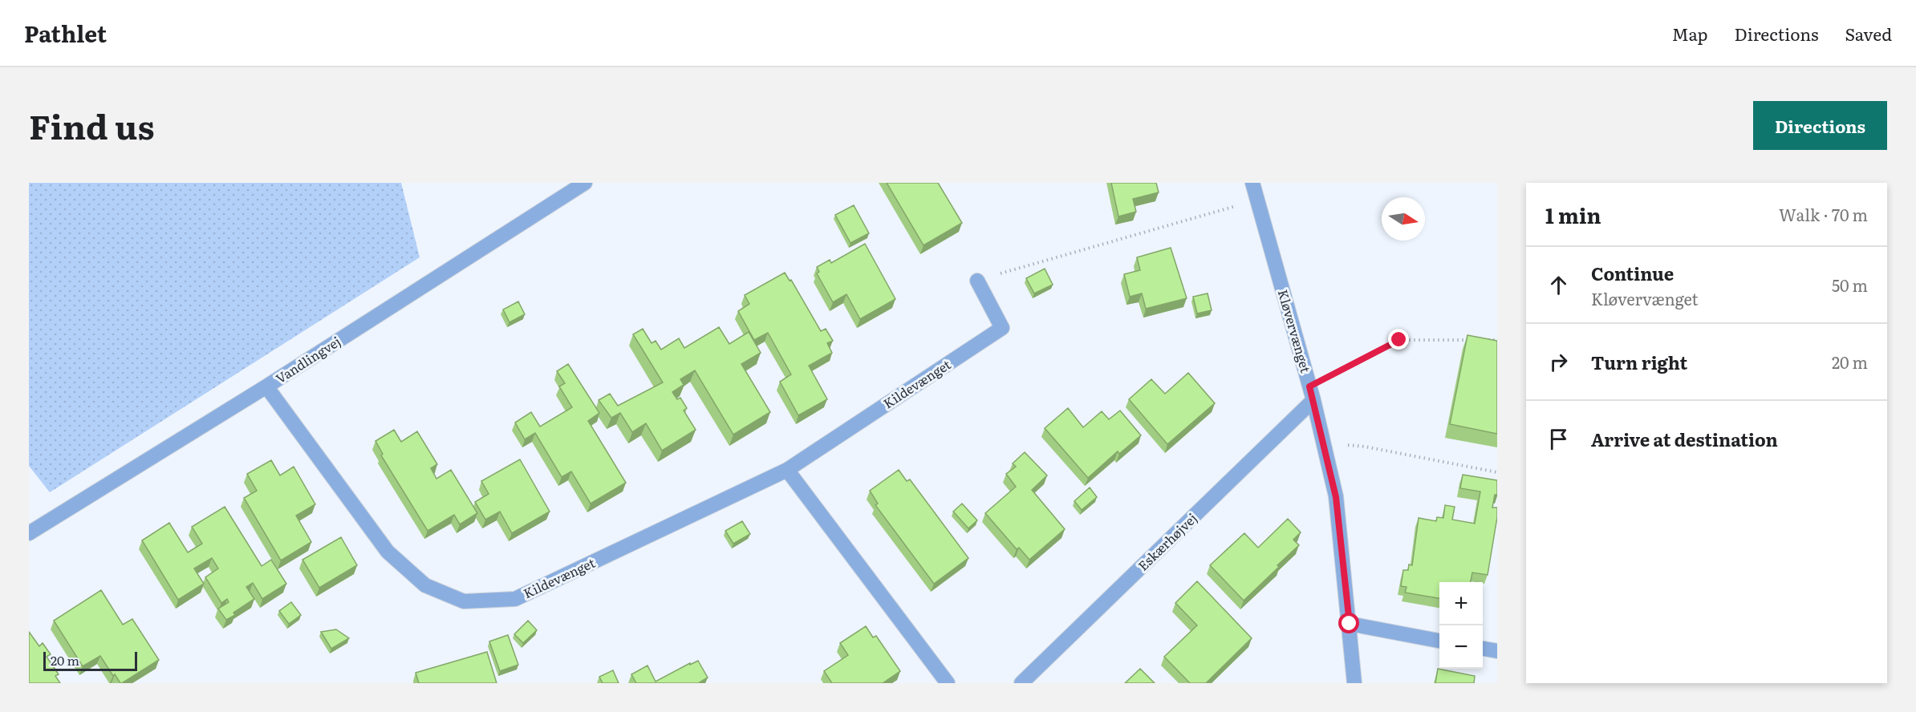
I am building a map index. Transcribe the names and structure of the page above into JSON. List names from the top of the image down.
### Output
{
  "streets": {
    "street": [
      "Kløvervænget",
      "Vandlingvej",
      "Kildevænget",
      "Eskærhøjvej"
    ]
  },
  "crossings": [
    ["Kløvervænget", "Eskærhøjvej"],
    ["Vandlingvej", "Kildevænget"]
  ],
  "scale_bar": "20 m",
  "north": "right",
  "page": {
    "header": "Pathlet",
    "nav": ["Map", "Directions", "Saved"],
    "title": "Find us",
    "buttons": "Directions",
    "heading": ["1 min", "Walk · 70 m"],
    "list": [
      ["Continue", "Kløvervænget", "50 m"],
      ["Turn right", "20 m"],
      "Arrive at destination"
    ],
    "map_buttons": ["+", "−"],
    "scale": "20 m"
  }
}
